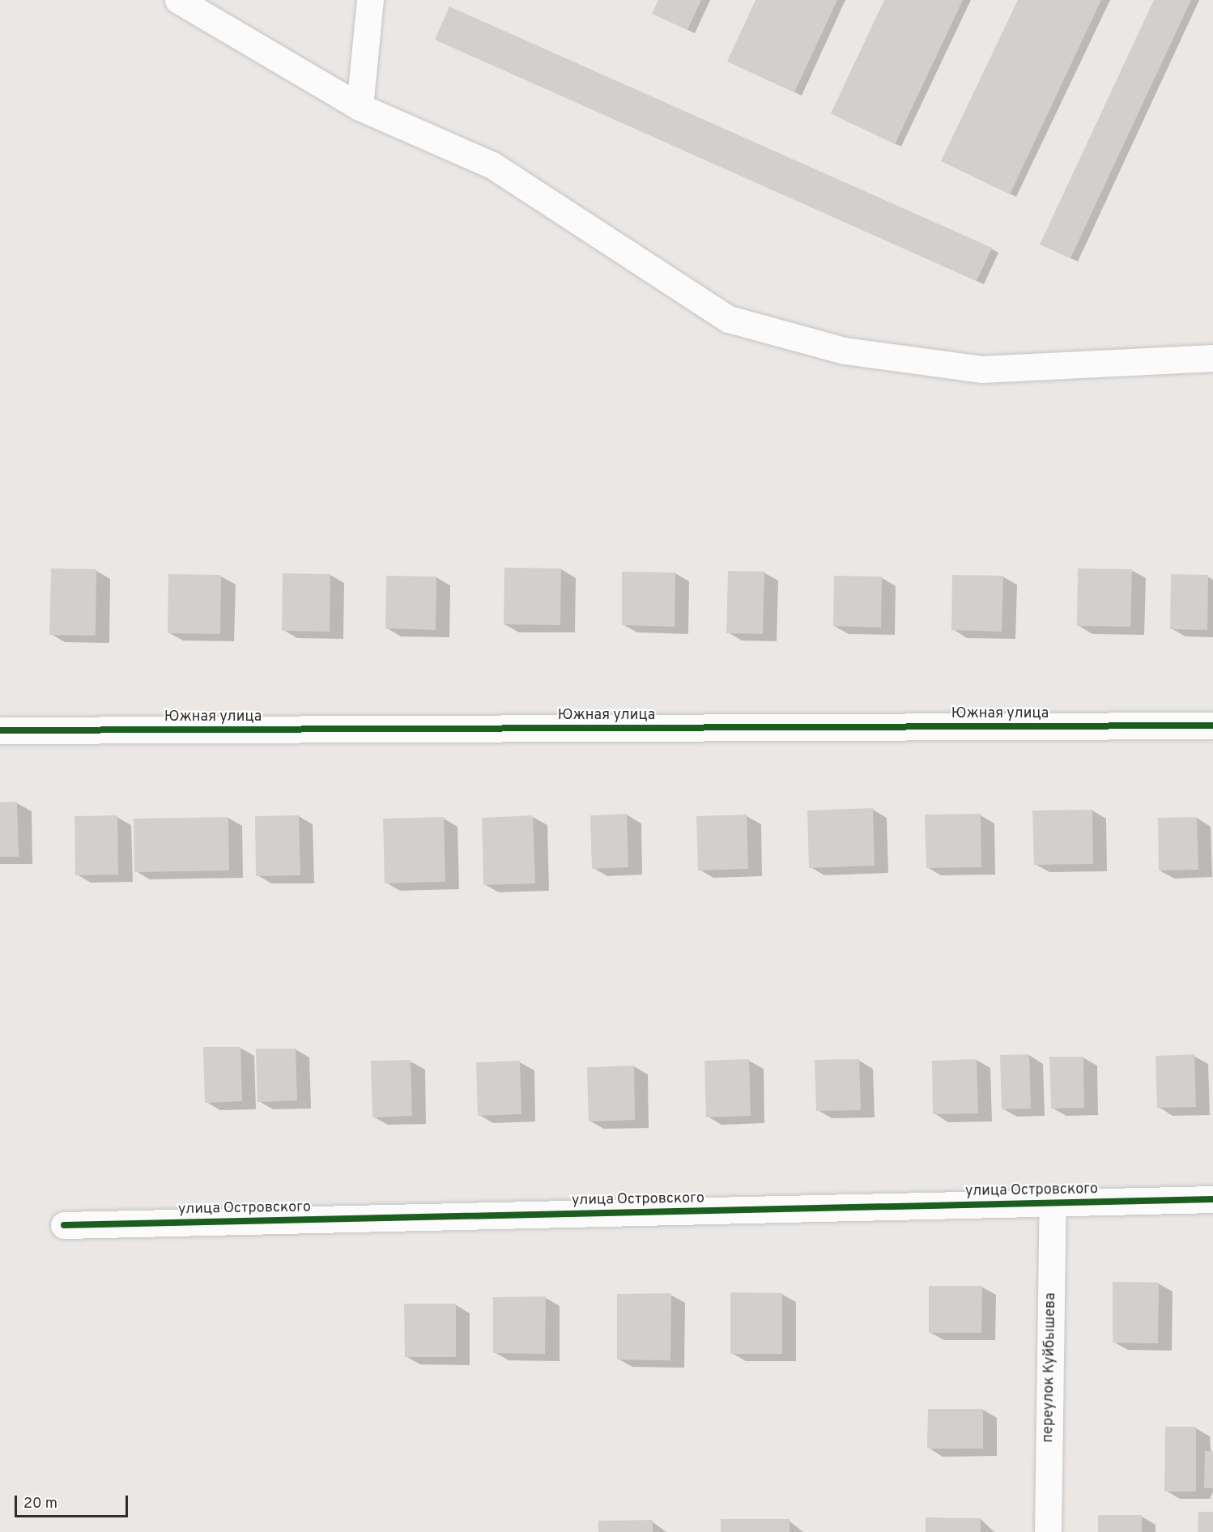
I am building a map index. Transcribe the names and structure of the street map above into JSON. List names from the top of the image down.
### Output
{
  "streets": {
    "street": ["Южная улица", "улица Островского", "переулок Куйбышева"]
  },
  "crossings": [
    ["улица Островского", "переулок Куйбышева"]
  ],
  "scale_bar": "20 m"
}
